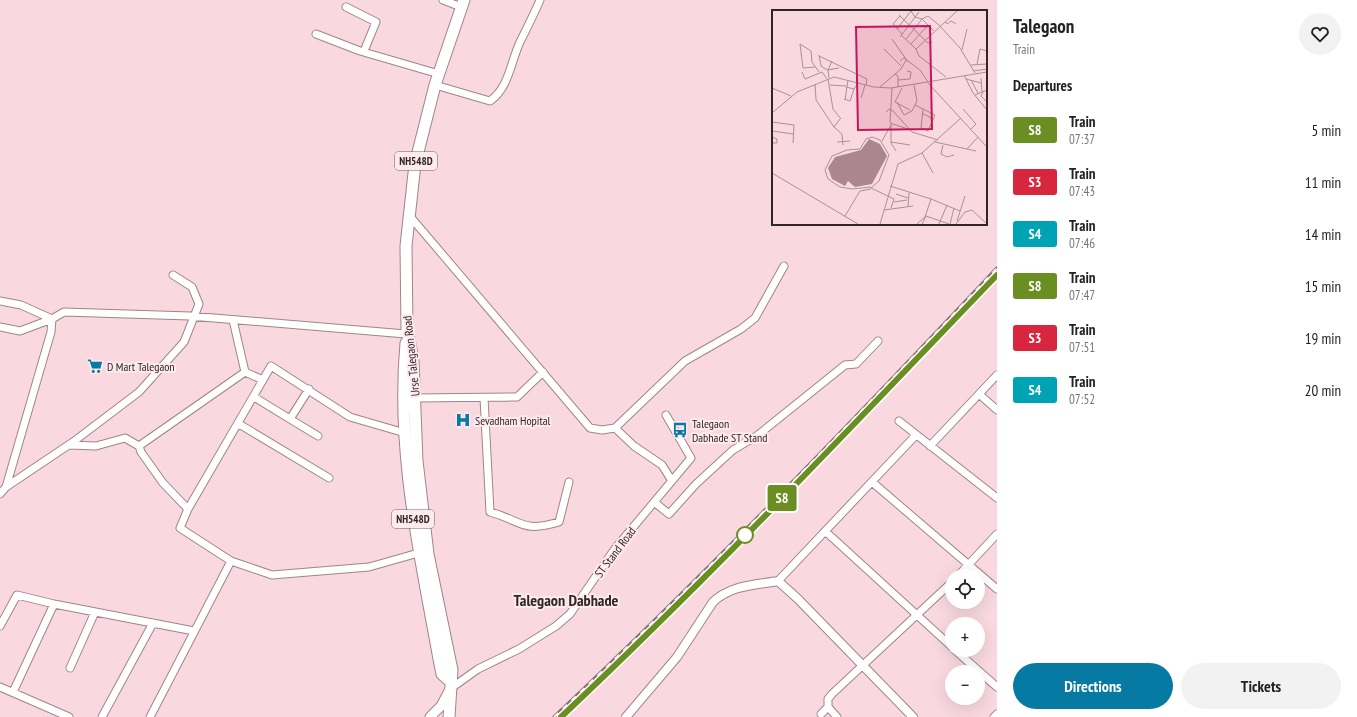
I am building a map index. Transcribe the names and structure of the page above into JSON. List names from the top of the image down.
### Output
{
  "streets": {
    "highway": ["NH548D", "Urse Talegaon Road"],
    "street": ["ST Stand Road"]
  },
  "crossings": [
    ["NH548D", "Urse Talegaon Road"],
    ["Urse Talegaon Road", "ST Stand Road"]
  ],
  "districts": ["Talegaon Dabhade"],
  "places": {
    "supermarket": ["D Mart Talegaon"],
    "hospital": ["Sevadham Hopital"],
    "bus stop": ["Talegaon Dabhade ST Stand"]
  },
  "page": {
    "on_map": "S8",
    "heading": [
      ["Talegaon", "Train"],
      "Departures"
    ],
    "list": [
      {
        "mark": "S8",
        "name": "Train",
        "note": "07:37",
        "value": "5 min"
      },
      {
        "mark": "S3",
        "name": "Train",
        "note": "07:43",
        "value": "11 min"
      },
      {
        "mark": "S4",
        "name": "Train",
        "note": "07:46",
        "value": "14 min"
      },
      {
        "mark": "S8",
        "name": "Train",
        "note": "07:47",
        "value": "15 min"
      },
      {
        "mark": "S3",
        "name": "Train",
        "note": "07:51",
        "value": "19 min"
      },
      {
        "mark": "S4",
        "name": "Train",
        "note": "07:52",
        "value": "20 min"
      }
    ],
    "map_buttons": ["+", "−"],
    "buttons": ["Directions", "Tickets"]
  }
}
